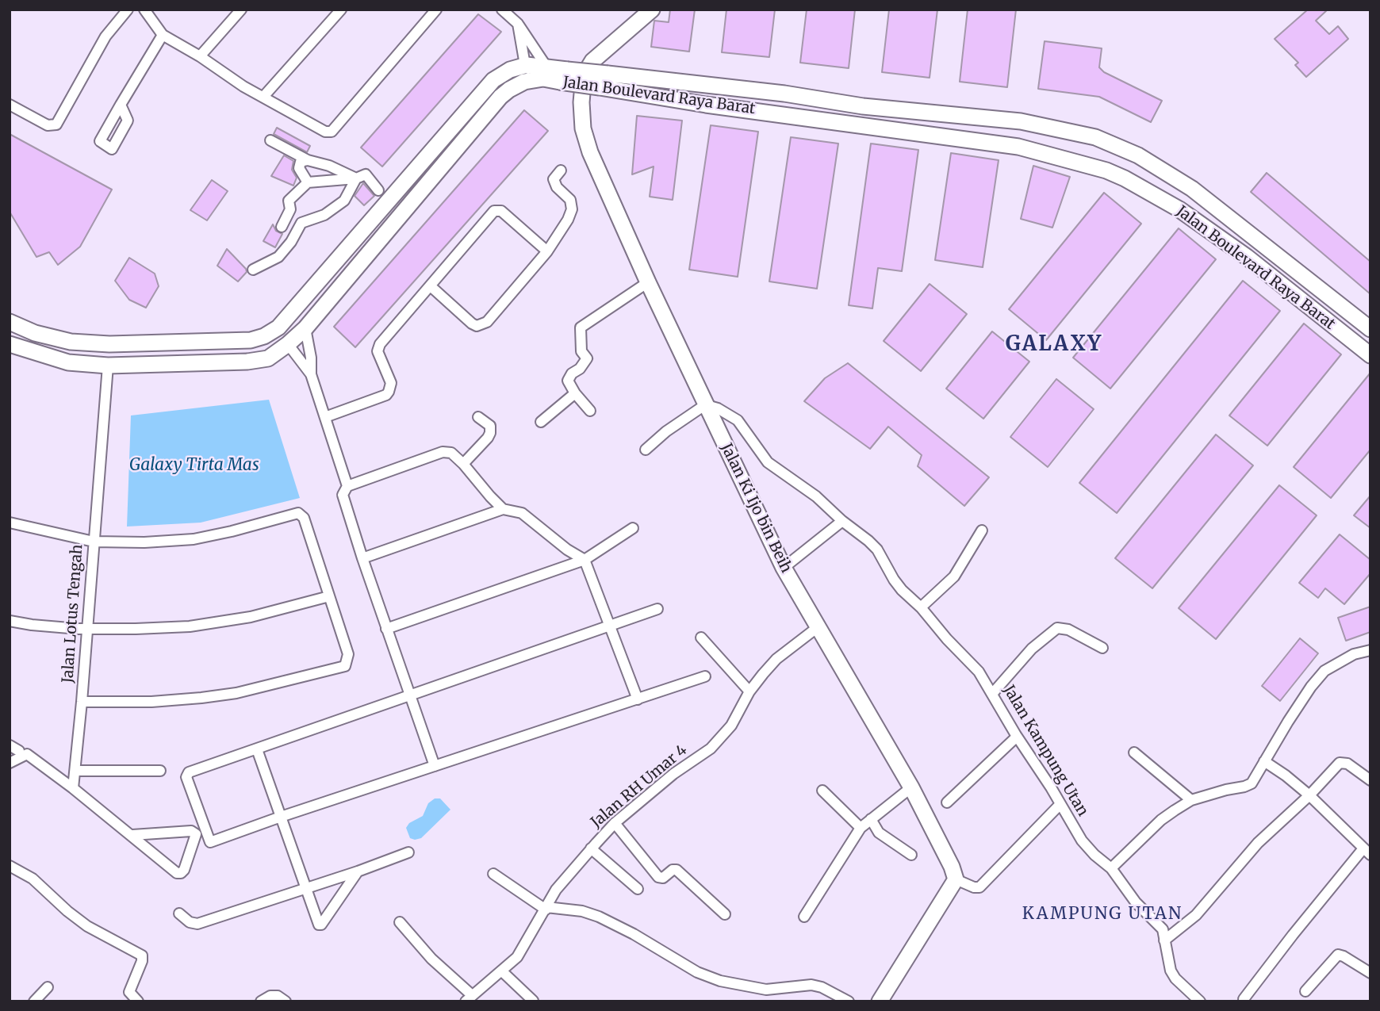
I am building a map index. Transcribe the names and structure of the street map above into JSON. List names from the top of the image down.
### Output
{
  "streets": {
    "main road": ["Jalan Boulevard Raya Barat", "Jalan Ki Ijo bin Beih"],
    "street": ["Jalan Lotus Tengah", "Jalan Kampung Utan", "Jalan RH Umar 4"]
  },
  "crossings": [
    ["Jalan Boulevard Raya Barat", "Jalan Lotus Tengah"],
    ["Jalan Ki Ijo bin Beih", "Jalan Kampung Utan"],
    ["Jalan Ki Ijo bin Beih", "Jalan RH Umar 4"]
  ],
  "districts": ["GALAXY", "KAMPUNG UTAN"],
  "water": ["Galaxy Tirta Mas"]
}
